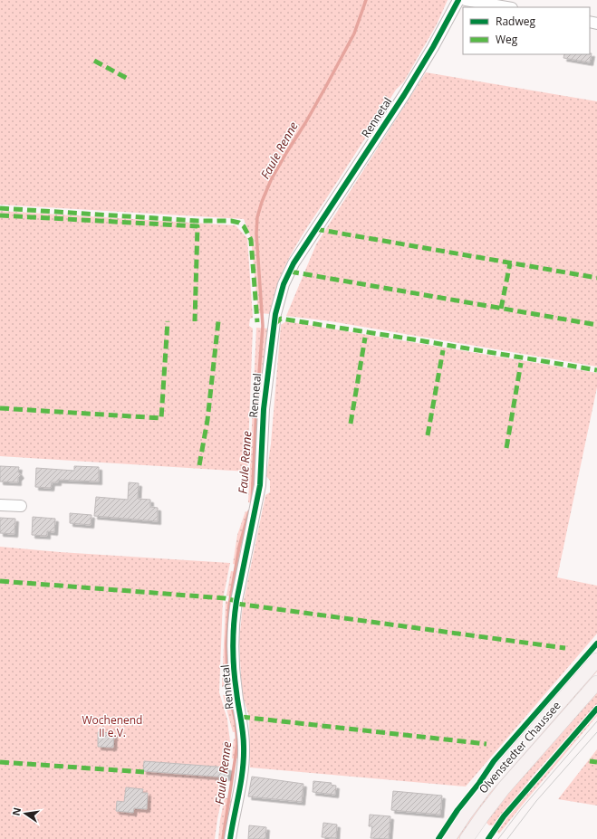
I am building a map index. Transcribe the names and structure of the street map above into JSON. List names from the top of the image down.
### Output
{
  "streets": {
    "main road": ["Olvenstedter Chaussee"],
    "street": ["Rennetal"]
  },
  "water": ["Faule Renne"],
  "parks": ["Wochenend II e.V."],
  "legend": ["Radweg", "Weg"],
  "north": "left"
}
